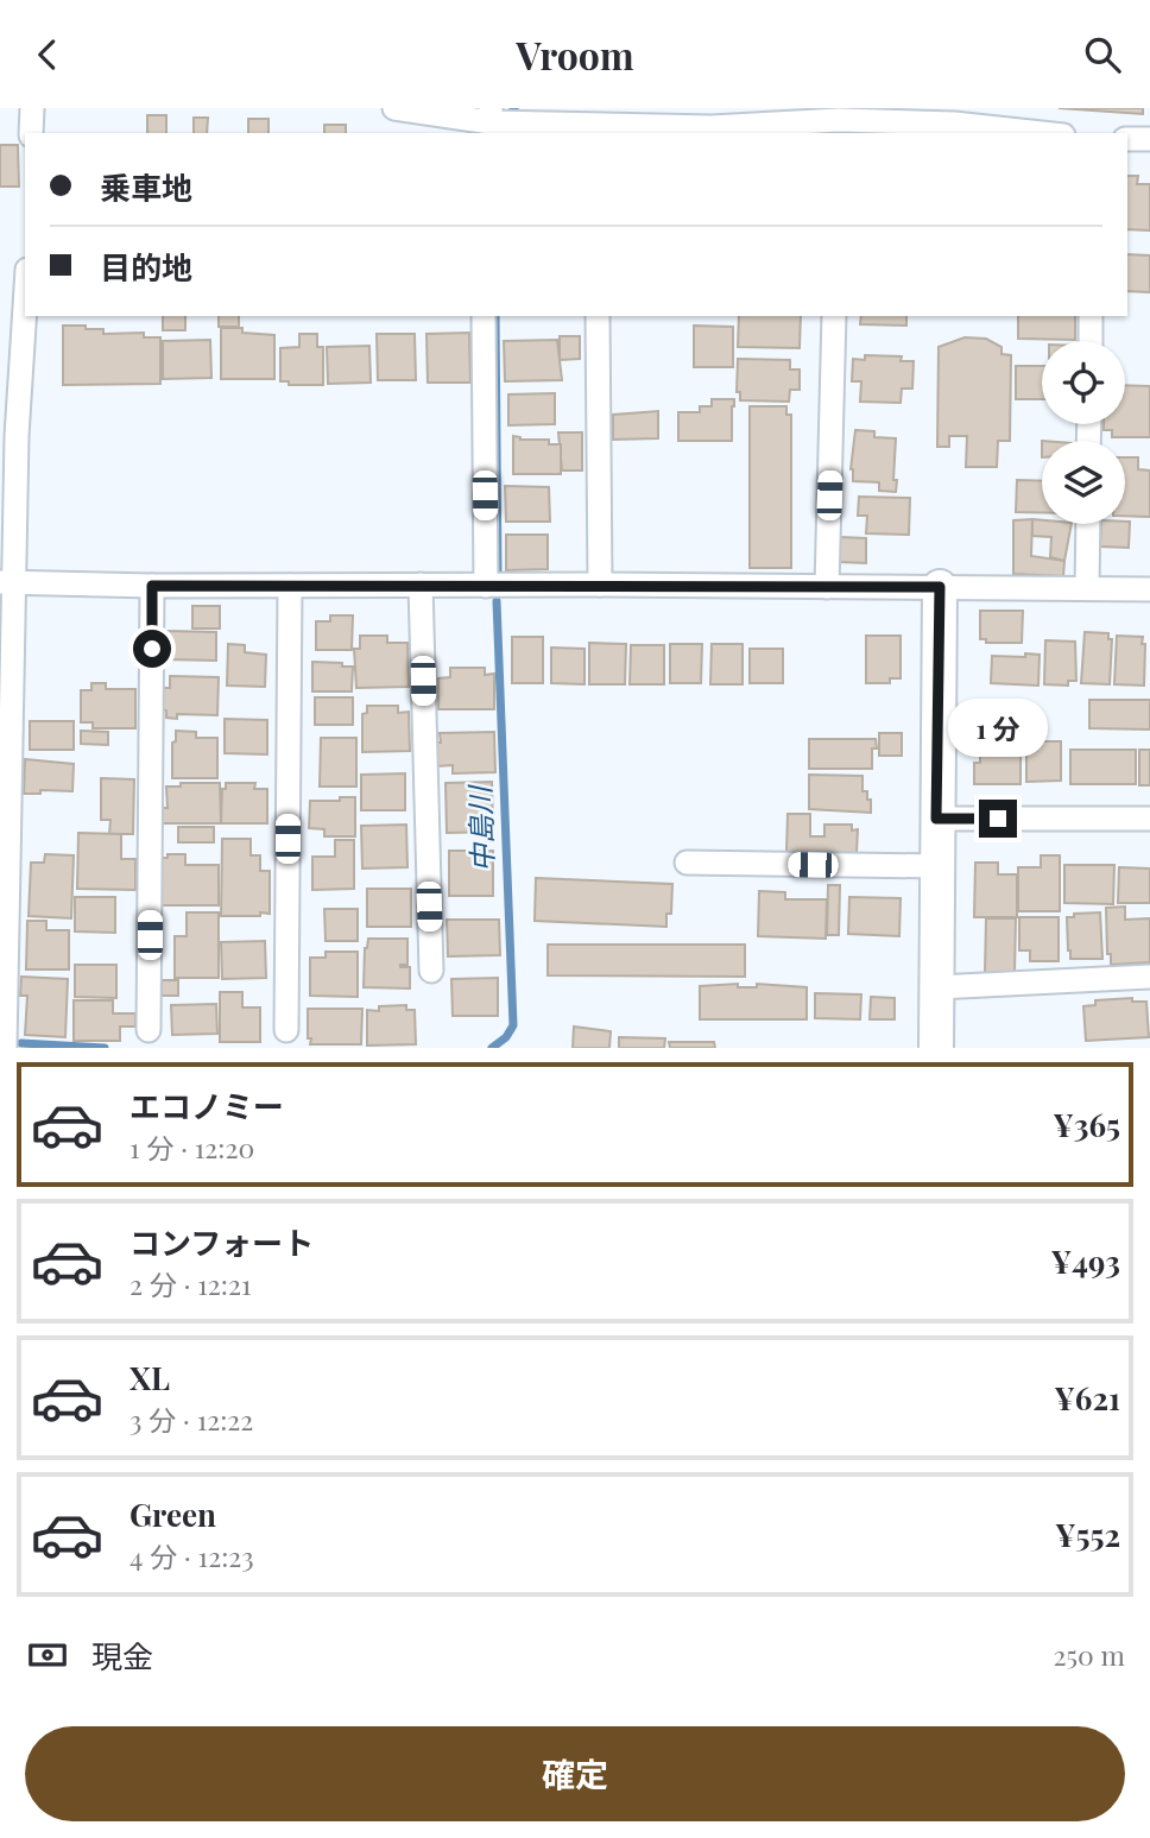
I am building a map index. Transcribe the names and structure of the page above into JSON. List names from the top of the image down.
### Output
{
  "water": ["中島川"],
  "page": {
    "header": "Vroom",
    "banner": ["乗車地", "目的地"],
    "bubble": "1 分",
    "list": [
      {
        "name": "エコノミー",
        "note": "1 分 · 12:20",
        "value": "¥365"
      },
      {
        "name": "コンフォート",
        "note": "2 分 · 12:21",
        "value": "¥493"
      },
      {
        "name": "XL",
        "note": "3 分 · 12:22",
        "value": "¥621"
      },
      {
        "name": "Green",
        "note": "4 分 · 12:23",
        "value": "¥552"
      }
    ],
    "pay": ["現金", "250 m"],
    "buttons": "確定"
  }
}
